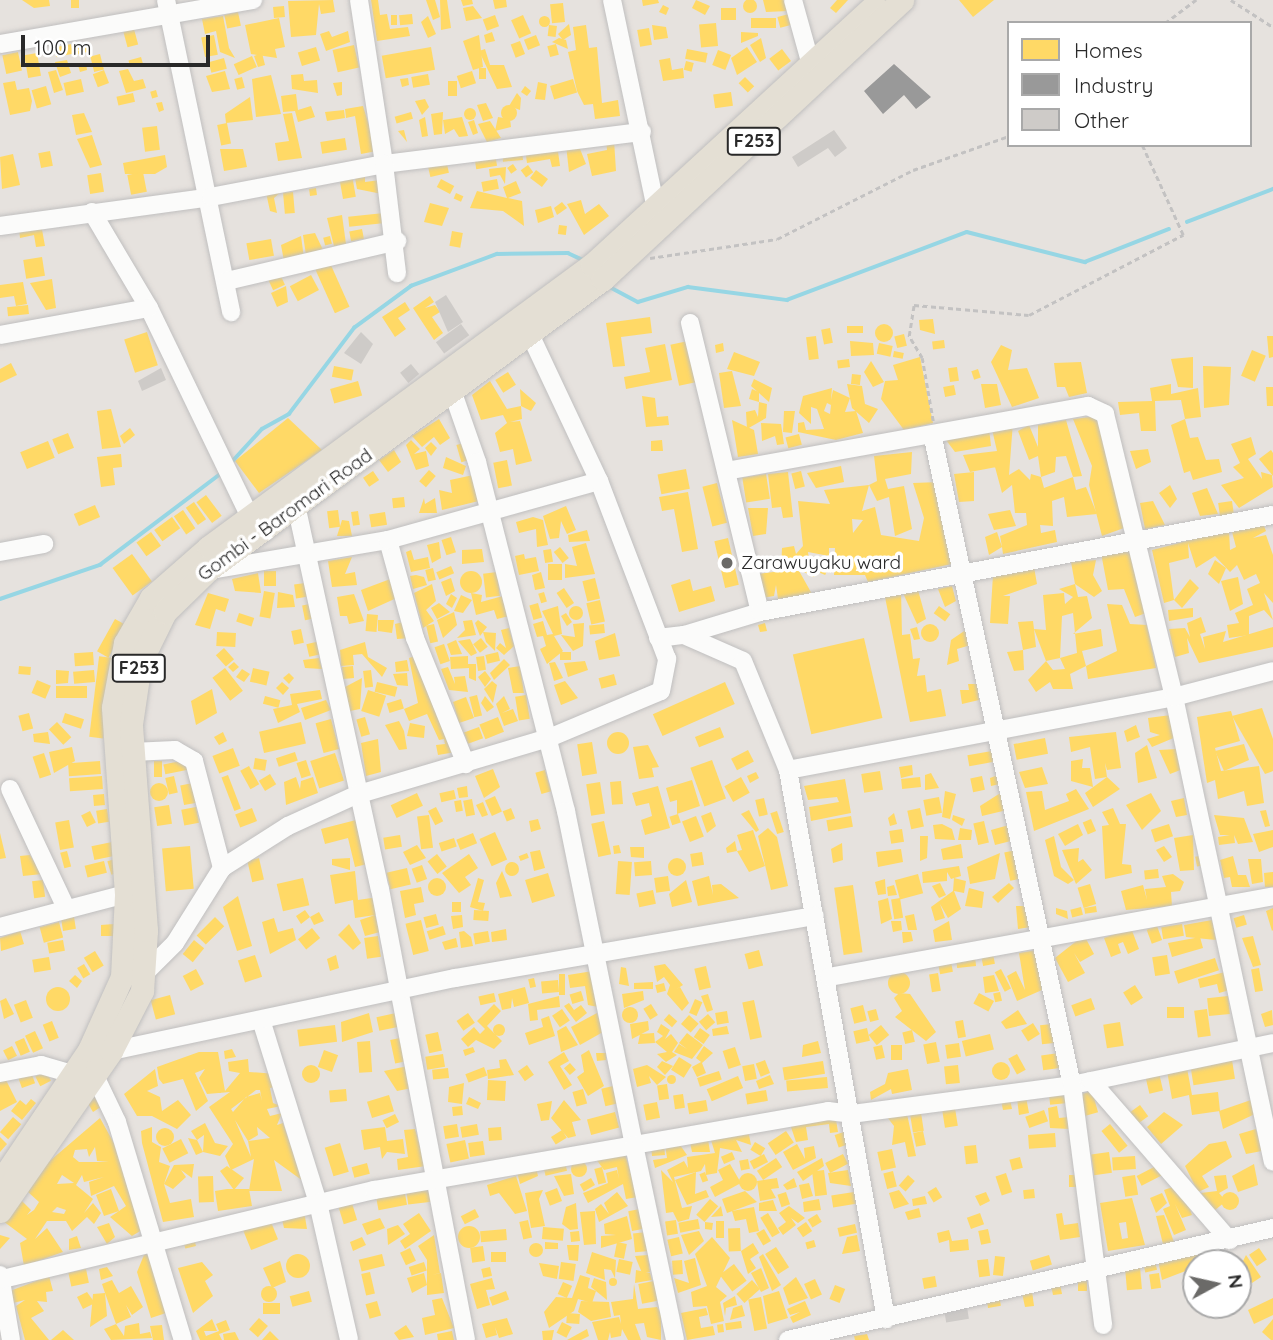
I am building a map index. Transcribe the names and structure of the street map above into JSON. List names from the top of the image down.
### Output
{
  "streets": {
    "main road": ["F253", "Gombi - Baromari Road"]
  },
  "places": ["Zarawuyaku ward"],
  "legend": ["Homes", "Industry", "Other"],
  "scale_bar": "100 m",
  "north": "right"
}
